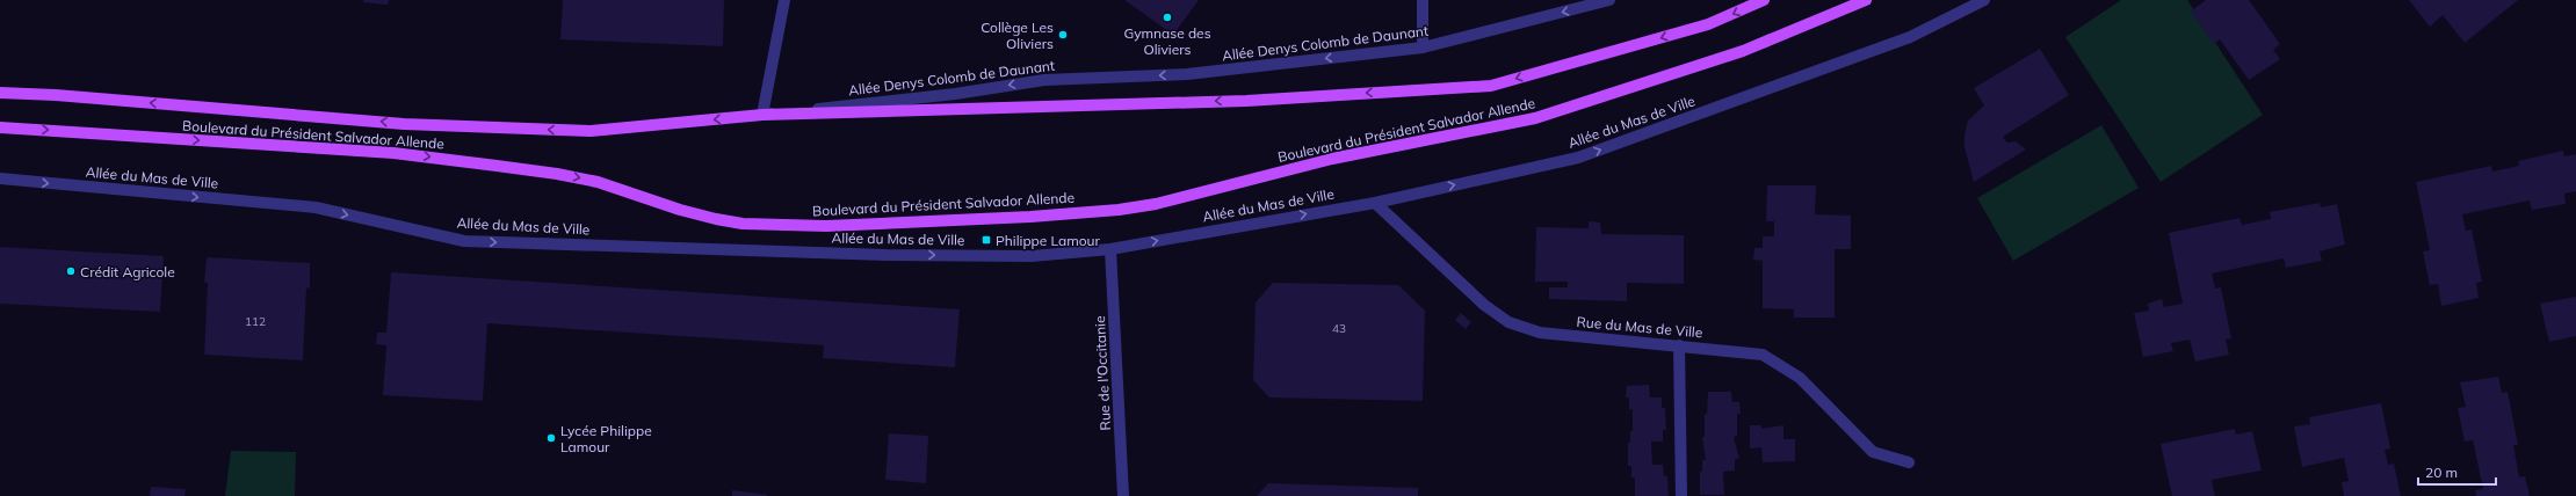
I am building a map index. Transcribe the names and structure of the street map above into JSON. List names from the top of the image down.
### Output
{
  "streets": {
    "main road": ["Boulevard du Président Salvador Allende"],
    "street": [
      "Allée Denys Colomb de Daunant",
      "Allée du Mas de Ville",
      "Rue du Mas de Ville",
      "Rue de l'Occitanie"
    ]
  },
  "crossings": [
    ["Allée Denys Colomb de Daunant", "Boulevard du Président Salvador Allende"],
    ["Allée du Mas de Ville", "Rue du Mas de Ville"],
    ["Allée du Mas de Ville", "Rue de l'Occitanie"]
  ],
  "one_way": ["Allée Denys Colomb de Daunant", "Allée du Mas de Ville"],
  "places": {
    "other": [
      "Gymnase des Oliviers",
      "Collège Les Oliviers",
      "Crédit Agricole",
      "Lycée Philippe Lamour"
    ],
    "transit": ["Philippe Lamour"]
  },
  "house_numbers": ["112", "43"],
  "scale_bar": "20 m"
}
